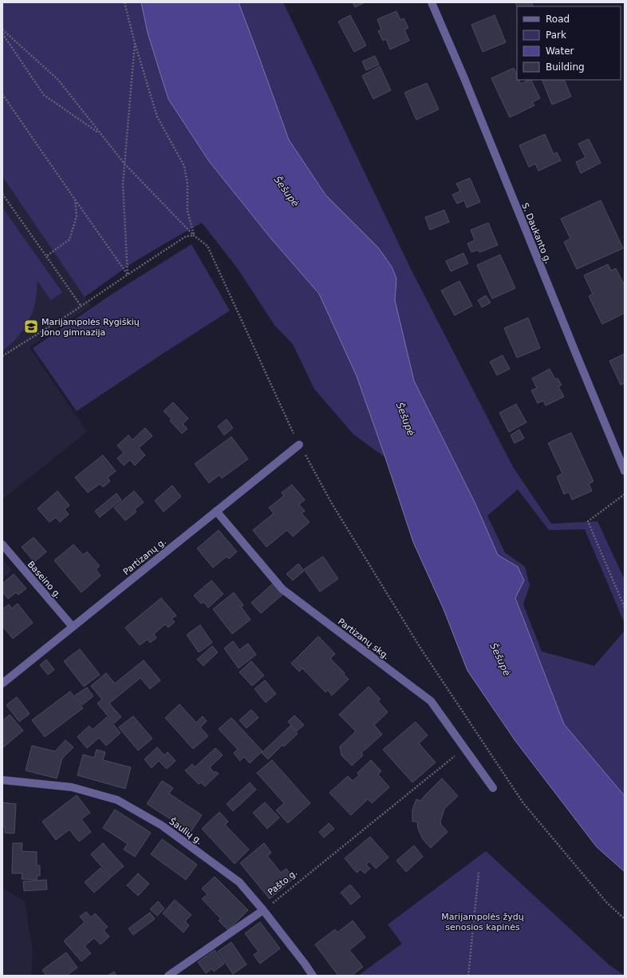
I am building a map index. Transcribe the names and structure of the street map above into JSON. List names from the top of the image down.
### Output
{
  "streets": {
    "street": [
      "S. Daukanto g.",
      "Partizanų g.",
      "Baseino g.",
      "Partizanų skg.",
      "Šaulių g."
    ],
    "path": ["Pašto g."]
  },
  "crossings": [
    ["Partizanų g.", "Baseino g."],
    ["Partizanų g.", "Partizanų skg."],
    ["Šaulių g.", "Pašto g."]
  ],
  "water": ["Šešupė"],
  "parks": ["Marijampolės žydų senosios kapinės"],
  "places": {
    "school or university": ["Marijampolės Rygiškių Jono gimnazija"]
  },
  "legend": [
    "Road",
    "Park",
    "Water",
    "Building"
  ]
}
